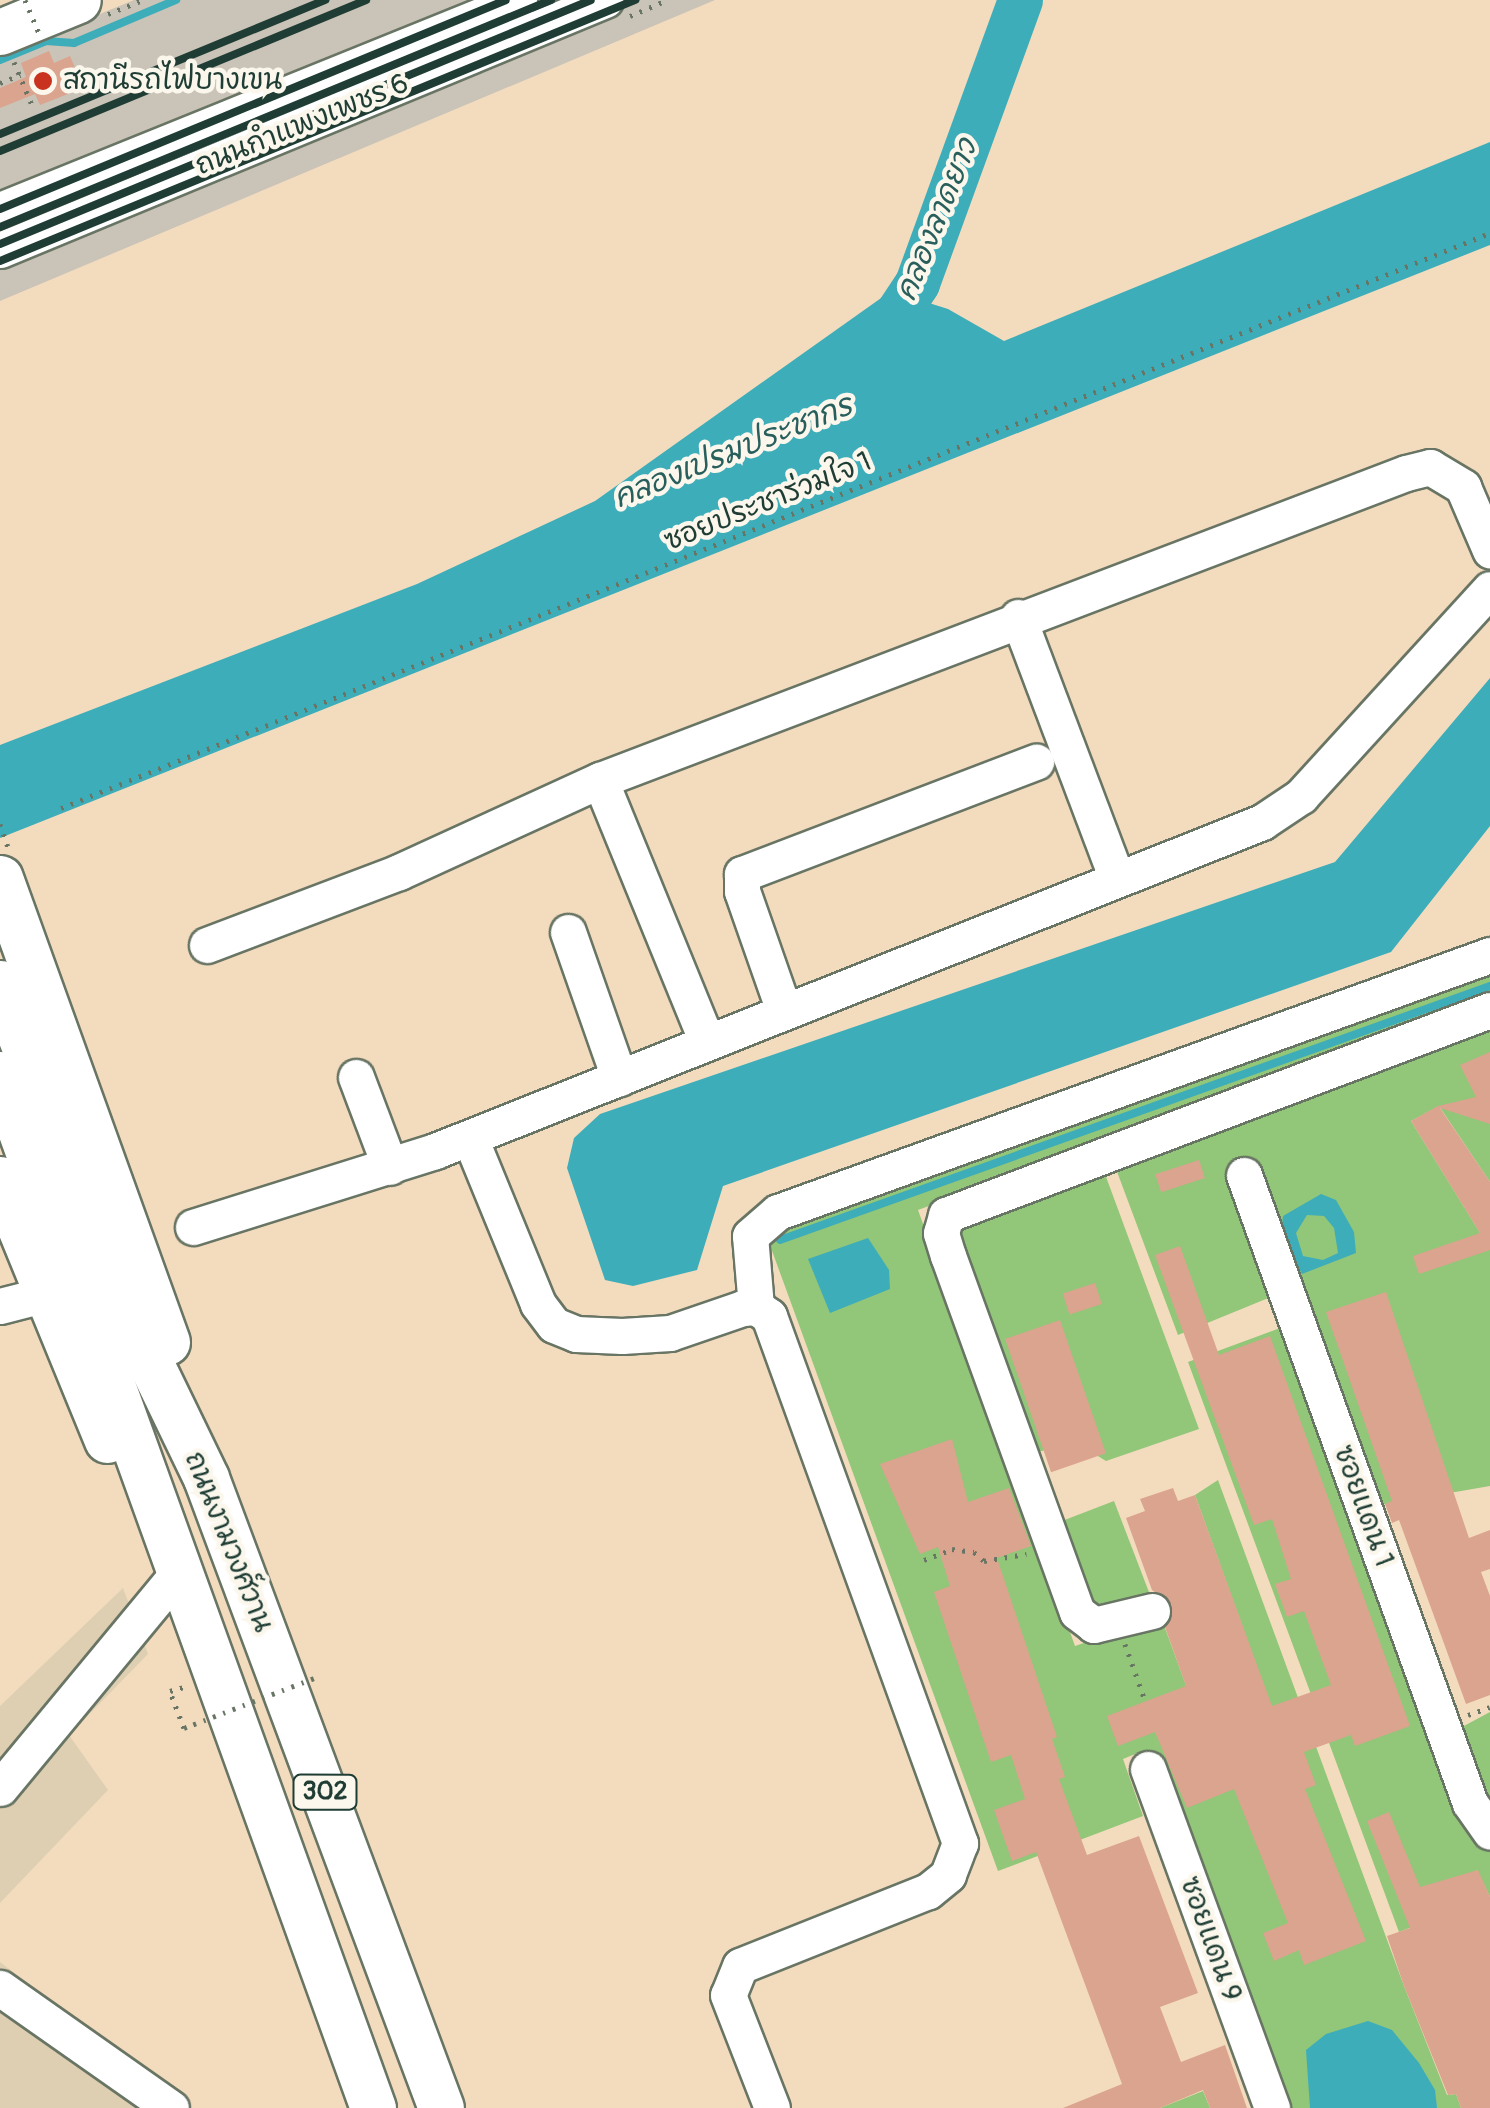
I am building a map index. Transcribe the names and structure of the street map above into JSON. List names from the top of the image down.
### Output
{
  "streets": {
    "main road": ["ถนนงามวงศ์วาน", "302"],
    "street": ["ถนนกำแพงเพชร 6", "ซอยแดน 1", "ซอยแดน 9"],
    "path": ["ซอยประชาร่วมใจ 1"]
  },
  "water": ["คลองลาดยาว", "คลองเปรมประชากร"],
  "places": ["สถานีรถไฟบางเขน"]
}
